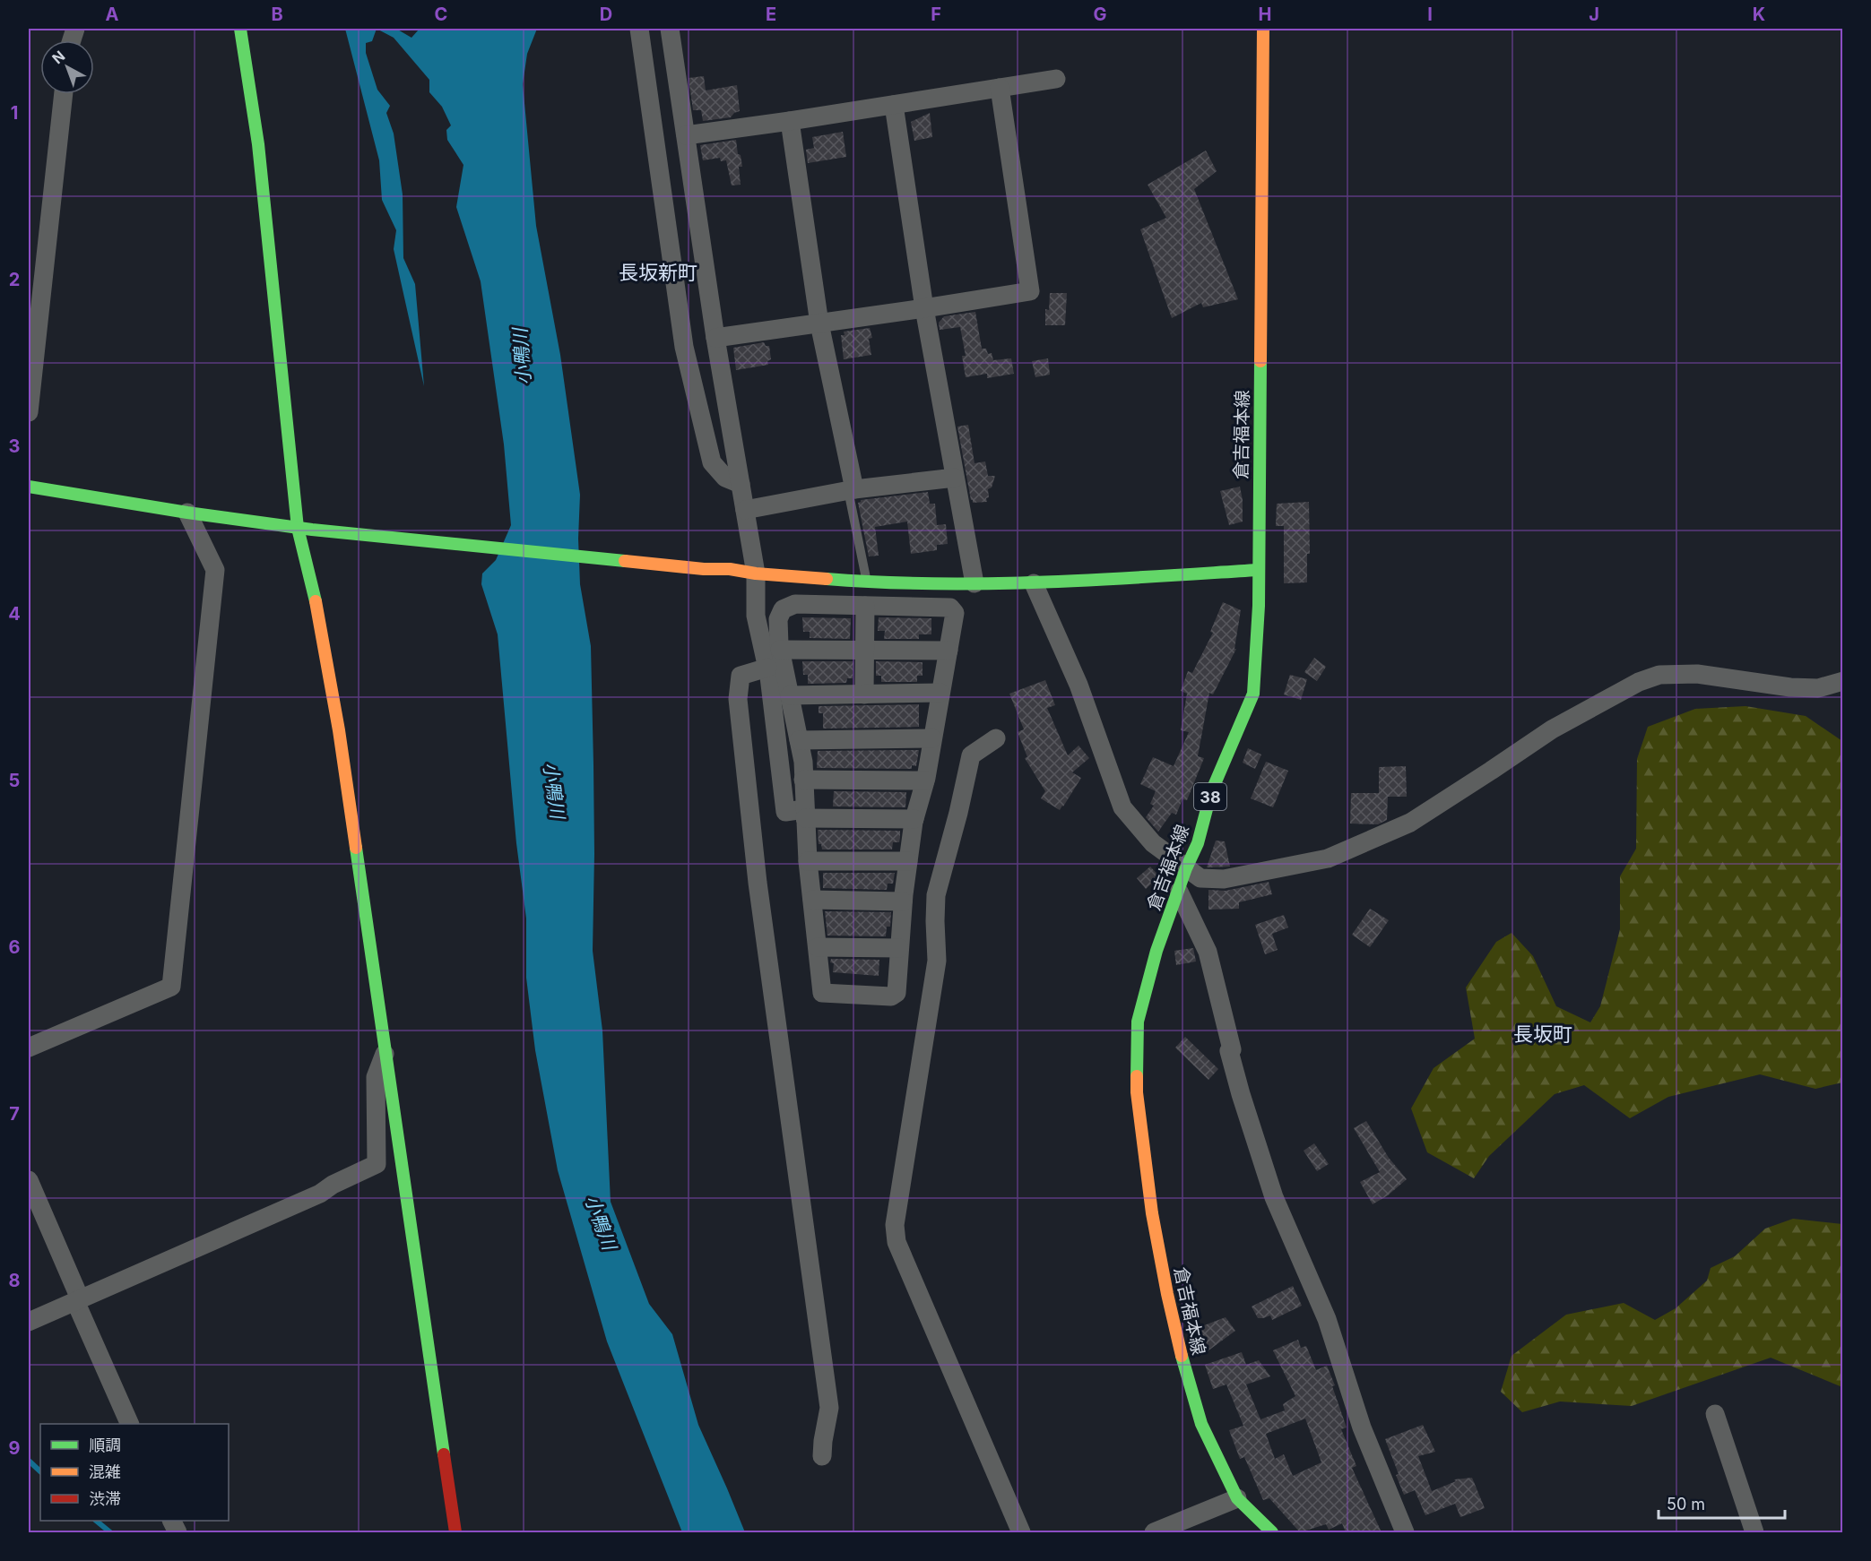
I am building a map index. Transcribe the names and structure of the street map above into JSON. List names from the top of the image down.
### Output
{
  "streets": {
    "street": ["倉吉福本線", "38"]
  },
  "districts": ["長坂新町", "長坂町"],
  "water": ["小鴨川"],
  "legend": ["順調", "混雑", "渋滞"],
  "scale_bar": "50 m",
  "north": "top left",
  "grid": {
    "columns": [
      "A",
      "B",
      "C",
      "D",
      "E",
      "F",
      "G",
      "H",
      "I",
      "J",
      "K"
    ],
    "rows": [
      "1",
      "2",
      "3",
      "4",
      "5",
      "6",
      "7",
      "8",
      "9"
    ]
  }
}
